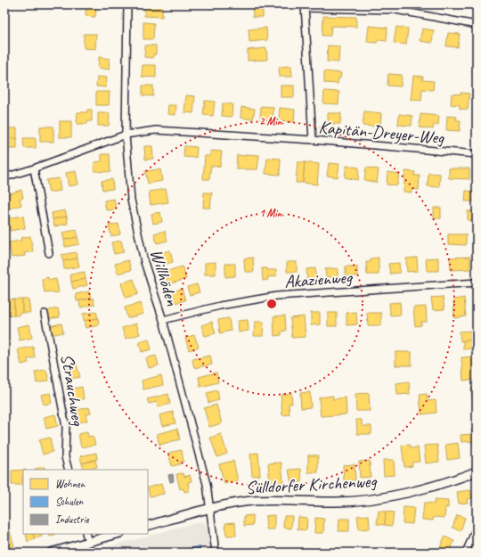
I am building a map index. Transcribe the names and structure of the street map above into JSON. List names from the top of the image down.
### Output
{
  "streets": {
    "street": [
      "Kapitän-Dreyer-Weg",
      "Willhöden",
      "Akazienweg",
      "Strauchweg",
      "Sülldorfer Kirchenweg"
    ]
  },
  "crossings": [
    ["Kapitän-Dreyer-Weg", "Willhöden"],
    ["Willhöden", "Akazienweg"],
    ["Willhöden", "Sülldorfer Kirchenweg"]
  ],
  "legend": ["Wohnen", "Schulen", "Industrie"],
  "rings": ["2 Min.", "1 Min."]
}
